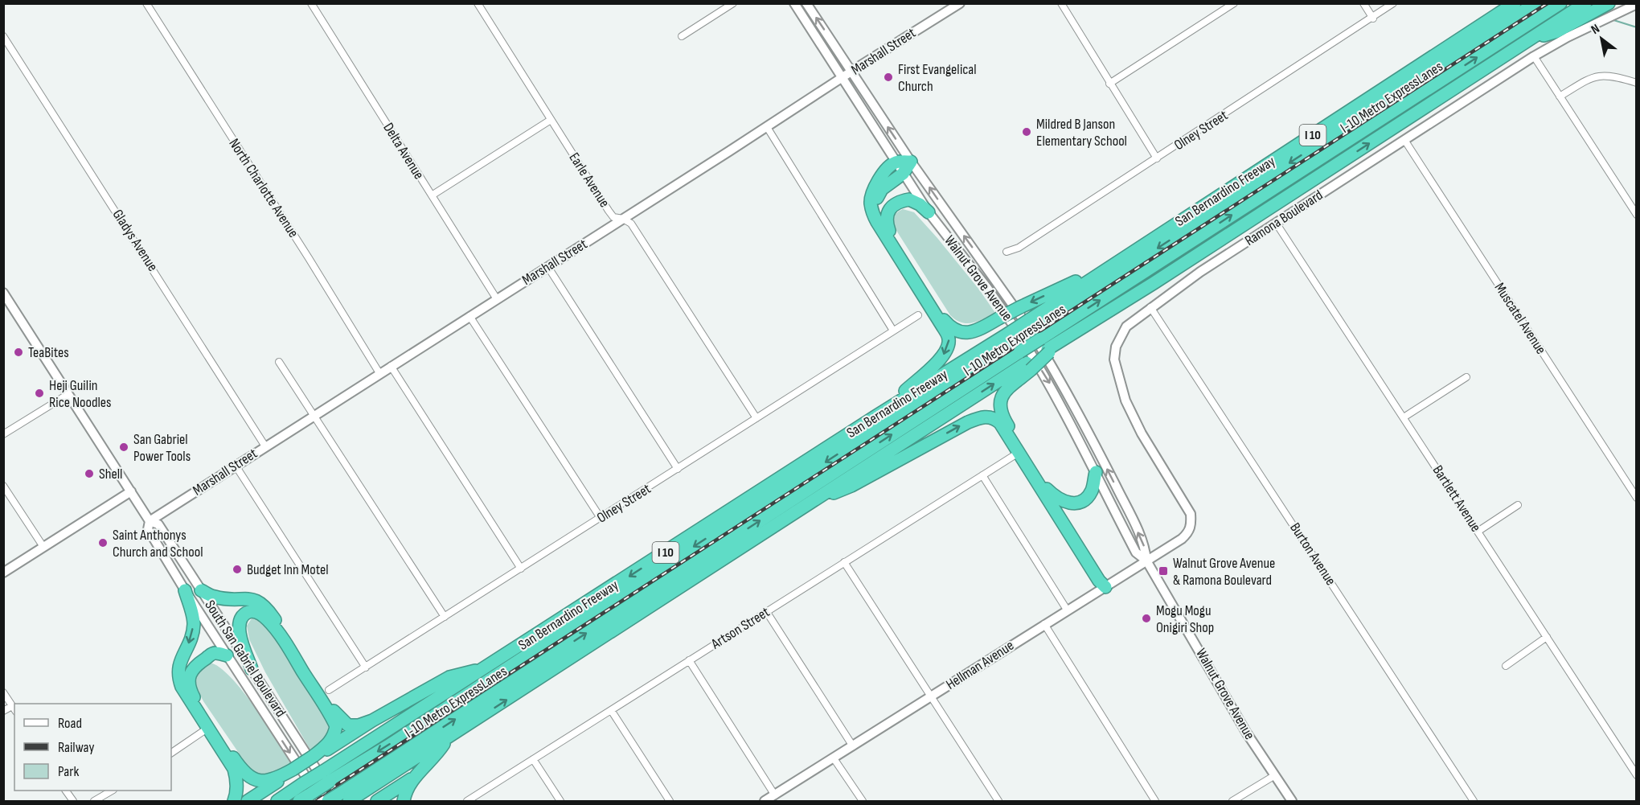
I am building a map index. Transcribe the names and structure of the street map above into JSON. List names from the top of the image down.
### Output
{
  "streets": {
    "highway": ["I-10 Metro ExpressLanes", "I 10", "San Bernardino Freeway"],
    "main road": [
      "Marshall Street",
      "Ramona Boulevard",
      "Walnut Grove Avenue",
      "South San Gabriel Boulevard",
      "Hellman Avenue"
    ],
    "street": [
      "Olney Street",
      "Delta Avenue",
      "Earle Avenue",
      "North Charlotte Avenue",
      "Gladys Avenue",
      "Muscatel Avenue",
      "Bartlett Avenue",
      "Burton Avenue",
      "Artson Street"
    ]
  },
  "crossings": [
    ["Marshall Street", "Delta Avenue"],
    ["Marshall Street", "Earle Avenue"],
    ["Marshall Street", "North Charlotte Avenue"],
    ["Marshall Street", "Gladys Avenue"],
    ["Marshall Street", "Walnut Grove Avenue"],
    ["Marshall Street", "South San Gabriel Boulevard"],
    ["I-10 Metro ExpressLanes", "San Bernardino Freeway"],
    ["I-10 Metro ExpressLanes", "South San Gabriel Boulevard"],
    ["Olney Street", "Earle Avenue"],
    ["San Bernardino Freeway", "South San Gabriel Boulevard"],
    ["Ramona Boulevard", "Muscatel Avenue"],
    ["Ramona Boulevard", "Bartlett Avenue"],
    ["Ramona Boulevard", "Burton Avenue"],
    ["Ramona Boulevard", "Hellman Avenue"],
    ["Walnut Grove Avenue", "Hellman Avenue"]
  ],
  "places": {
    "other": [
      "First Evangelical Church",
      "Mildred B Janson Elementary School",
      "TeaBites",
      "Heji Guilin Rice Noodles",
      "San Gabriel Power Tools",
      "Shell",
      "Saint Anthonys Church and School",
      "Budget Inn Motel",
      "Mogu Mogu Onigiri Shop"
    ],
    "transit": ["Walnut Grove Avenue & Ramona Boulevard"]
  },
  "legend": ["Road", "Railway", "Park"],
  "north": "top left"
}
